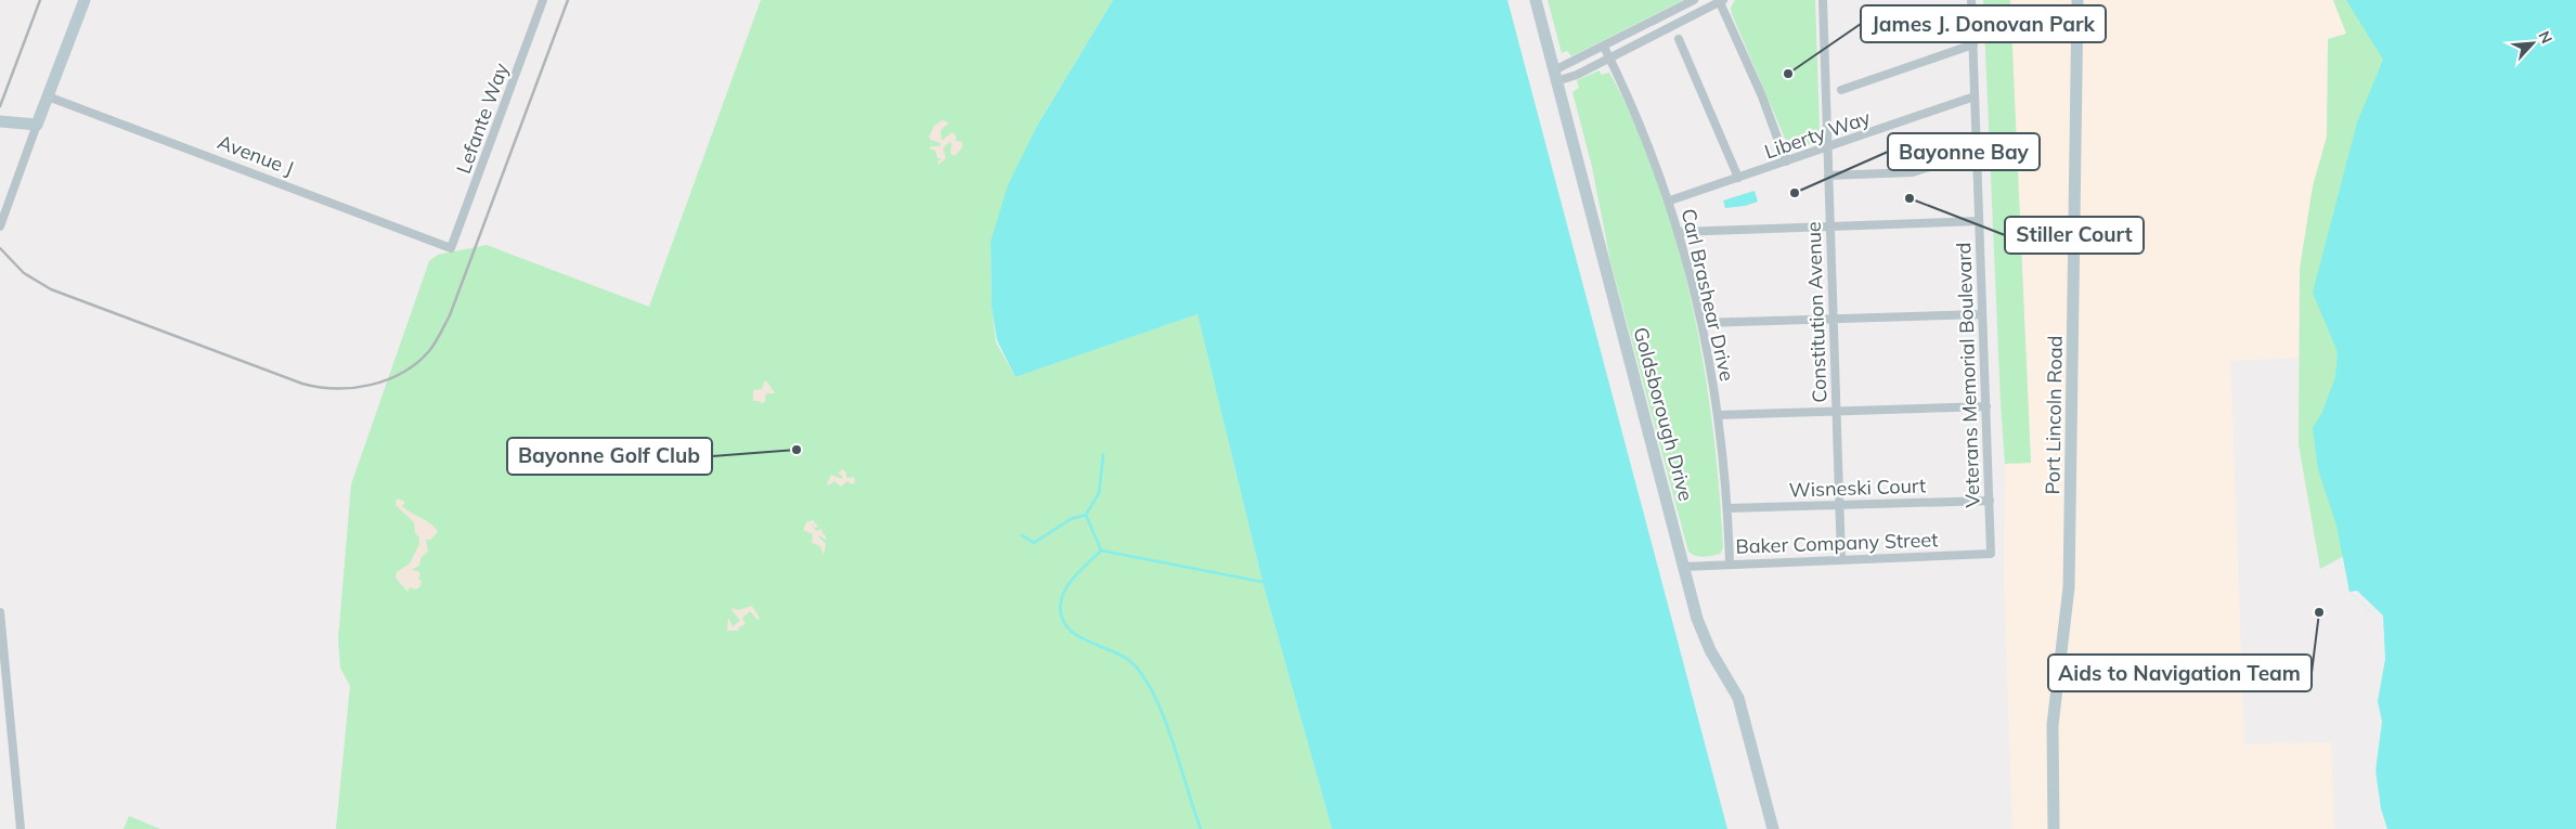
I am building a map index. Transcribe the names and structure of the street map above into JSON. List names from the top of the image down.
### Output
{
  "streets": {
    "street": [
      "Lefante Way",
      "Liberty Way",
      "Avenue J",
      "Carl Brashear Drive",
      "Constitution Avenue",
      "Veterans Memorial Boulevard",
      "Goldsborough Drive",
      "Port Lincoln Road",
      "Wisneski Court",
      "Baker Company Street"
    ]
  },
  "crossings": [
    ["Lefante Way", "Avenue J"],
    ["Liberty Way", "Carl Brashear Drive"],
    ["Liberty Way", "Constitution Avenue"],
    ["Liberty Way", "Veterans Memorial Boulevard"],
    ["Carl Brashear Drive", "Wisneski Court"],
    ["Carl Brashear Drive", "Baker Company Street"],
    ["Constitution Avenue", "Wisneski Court"],
    ["Constitution Avenue", "Baker Company Street"],
    ["Veterans Memorial Boulevard", "Wisneski Court"],
    ["Veterans Memorial Boulevard", "Baker Company Street"],
    ["Goldsborough Drive", "Baker Company Street"]
  ],
  "places": [
    "James J. Donovan Park",
    "Bayonne Bay",
    "Stiller Court",
    "Bayonne Golf Club",
    "Aids to Navigation Team"
  ],
  "north": "top right"
}
